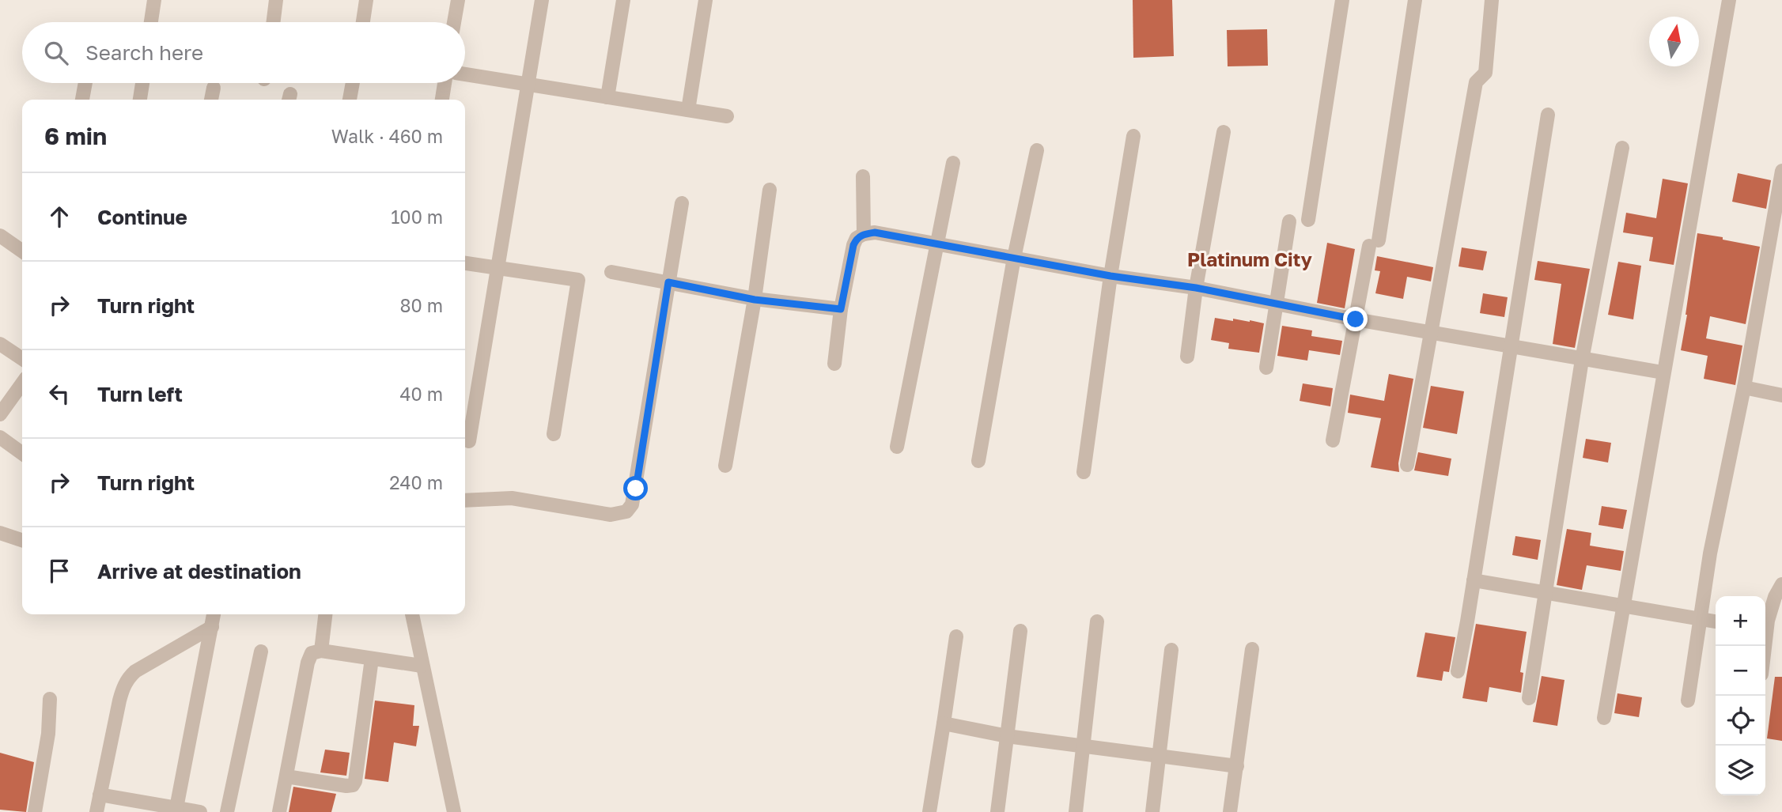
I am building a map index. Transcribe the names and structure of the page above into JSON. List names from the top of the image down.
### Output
{
  "districts": ["Platinum City"],
  "north": "top",
  "page": {
    "search": "Search here",
    "heading": ["6 min", "Walk · 460 m"],
    "list": [
      ["Continue", "100 m"],
      ["Turn right", "80 m"],
      ["Turn left", "40 m"],
      ["Turn right", "240 m"],
      "Arrive at destination"
    ],
    "map_buttons": ["+", "−"]
  }
}
